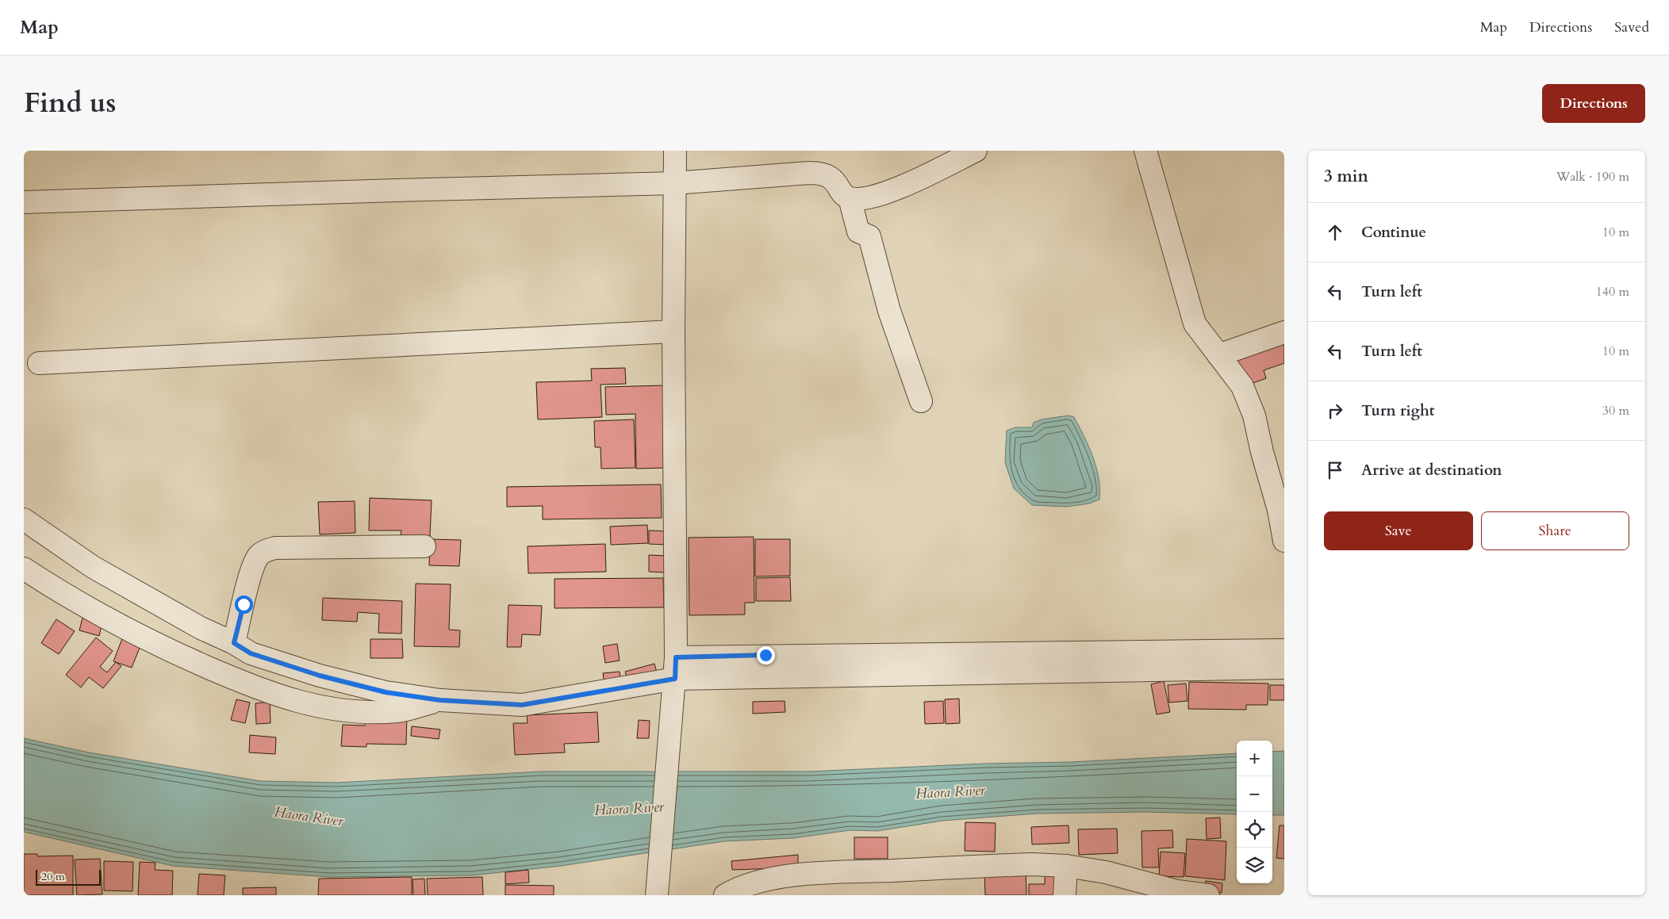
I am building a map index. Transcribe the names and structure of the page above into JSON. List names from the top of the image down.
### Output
{
  "water": ["Haora River"],
  "scale_bar": "20 m",
  "page": {
    "header": "Map",
    "nav": ["Map", "Directions", "Saved"],
    "title": "Find us",
    "buttons": [
      "Directions",
      ["Save", "Share"]
    ],
    "heading": ["3 min", "Walk · 190 m"],
    "list": [
      ["Continue", "10 m"],
      ["Turn left", "140 m"],
      ["Turn left", "10 m"],
      ["Turn right", "30 m"],
      "Arrive at destination"
    ],
    "map_buttons": ["+", "−"],
    "scale": "20 m"
  }
}
